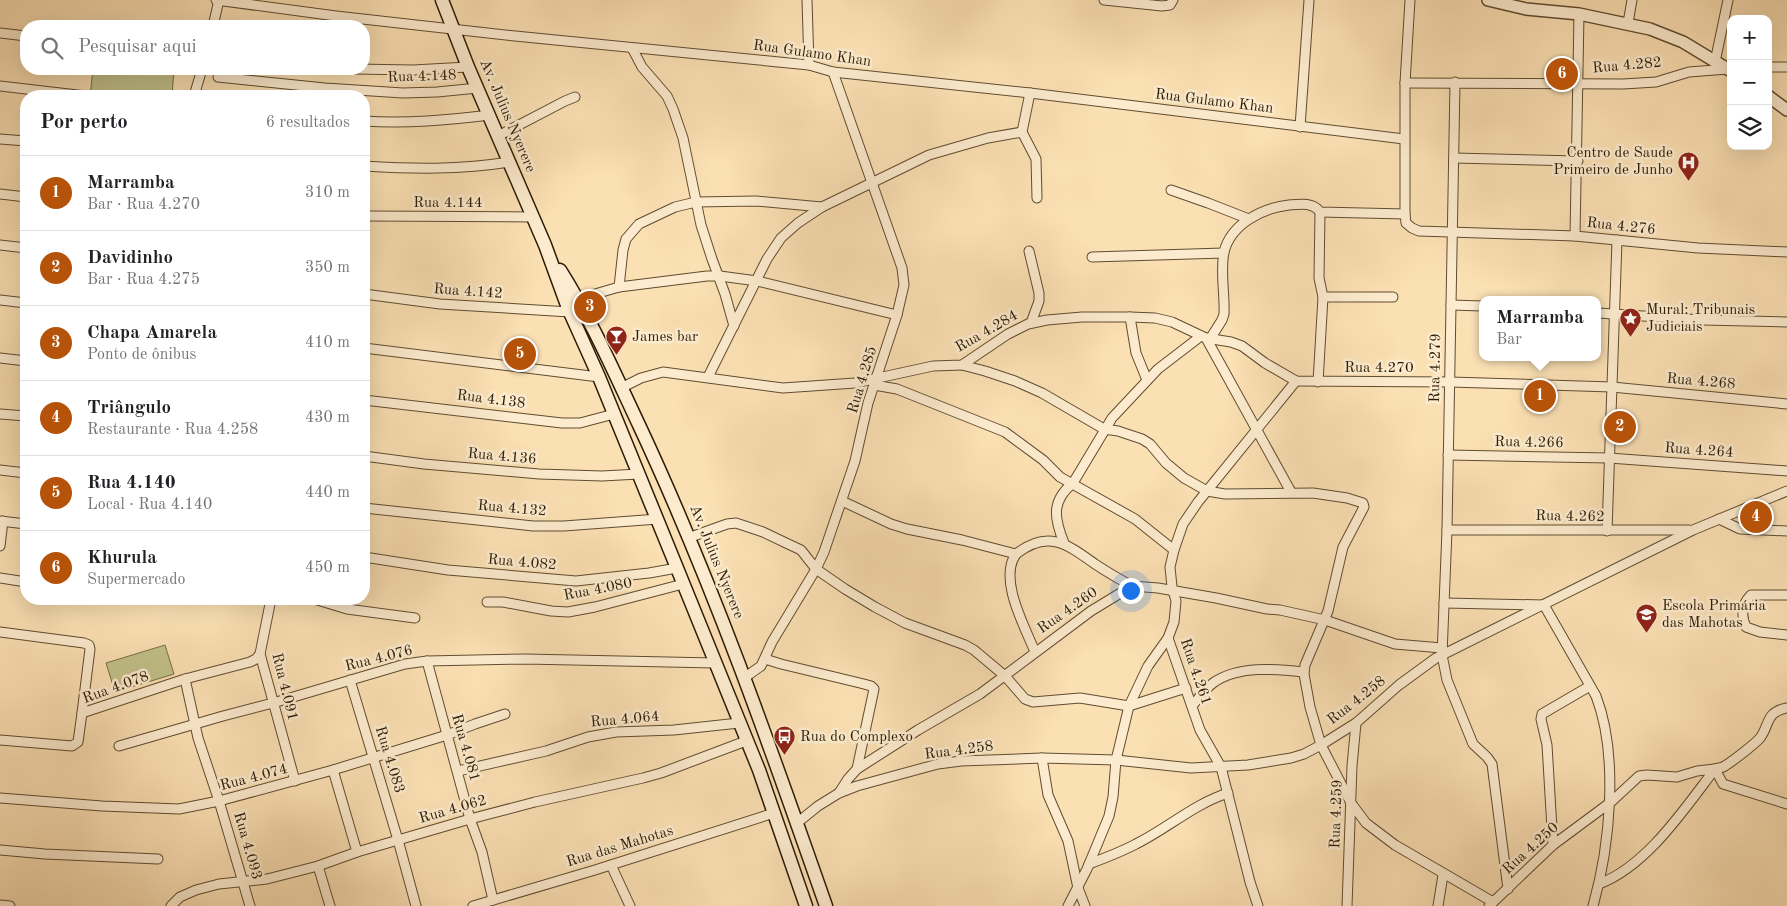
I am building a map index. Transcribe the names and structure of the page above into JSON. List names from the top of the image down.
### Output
{
  "streets": {
    "main road": ["Av. Julius Nyerere"],
    "street": [
      "Rua Gulamo Khan",
      "Rua 4.282",
      "Rua 4.148",
      "Rua 4.144",
      "Rua 4.276",
      "Rua 4.142",
      "Rua 4.284",
      "Rua 4.270",
      "Rua 4.279",
      "Rua 4.285",
      "Rua 4.268",
      "Rua 4.138",
      "Rua 4.266",
      "Rua 4.264",
      "Rua 4.136",
      "Rua 4.132",
      "Rua 4.262",
      "Rua 4.082",
      "Rua 4.080",
      "Rua 4.260",
      "Rua 4.076",
      "Rua 4.261",
      "Rua 4.091",
      "Rua 4.078",
      "Rua 4.258",
      "Rua 4.064",
      "Rua 4.081",
      "Rua 4.083",
      "Rua 4.074",
      "Rua 4.062",
      "Rua 4.259",
      "Rua 4.093",
      "Rua das Mahotas",
      "Rua 4.250"
    ]
  },
  "crossings": [
    ["Rua Gulamo Khan", "Av. Julius Nyerere"],
    ["Rua Gulamo Khan", "Rua 4.285"],
    ["Rua 4.282", "Rua 4.279"],
    ["Rua 4.148", "Av. Julius Nyerere"],
    ["Av. Julius Nyerere", "Rua 4.144"],
    ["Av. Julius Nyerere", "Rua 4.142"],
    ["Av. Julius Nyerere", "Rua 4.284"],
    ["Av. Julius Nyerere", "Rua 4.285"],
    ["Av. Julius Nyerere", "Rua 4.138"],
    ["Av. Julius Nyerere", "Rua 4.136"],
    ["Av. Julius Nyerere", "Rua 4.132"],
    ["Av. Julius Nyerere", "Rua 4.082"],
    ["Av. Julius Nyerere", "Rua 4.080"],
    ["Av. Julius Nyerere", "Rua 4.076"],
    ["Av. Julius Nyerere", "Rua 4.258"],
    ["Av. Julius Nyerere", "Rua 4.064"],
    ["Av. Julius Nyerere", "Rua 4.062"],
    ["Av. Julius Nyerere", "Rua das Mahotas"],
    ["Rua 4.276", "Rua 4.279"],
    ["Rua 4.284", "Rua 4.270"],
    ["Rua 4.284", "Rua 4.285"],
    ["Rua 4.284", "Rua 4.261"],
    ["Rua 4.270", "Rua 4.279"],
    ["Rua 4.270", "Rua 4.268"],
    ["Rua 4.270", "Rua 4.261"],
    ["Rua 4.279", "Rua 4.266"],
    ["Rua 4.279", "Rua 4.262"],
    ["Rua 4.279", "Rua 4.258"],
    ["Rua 4.279", "Rua 4.250"],
    ["Rua 4.266", "Rua 4.264"],
    ["Rua 4.262", "Rua 4.258"],
    ["Rua 4.260", "Rua 4.258"],
    ["Rua 4.076", "Rua 4.091"],
    ["Rua 4.076", "Rua 4.081"],
    ["Rua 4.076", "Rua 4.083"],
    ["Rua 4.076", "Rua 4.093"],
    ["Rua 4.261", "Rua 4.258"],
    ["Rua 4.261", "Rua 4.250"],
    ["Rua 4.091", "Rua 4.078"],
    ["Rua 4.091", "Rua 4.074"],
    ["Rua 4.078", "Rua 4.093"],
    ["Rua 4.258", "Rua 4.259"],
    ["Rua 4.258", "Rua 4.250"],
    ["Rua 4.064", "Rua 4.081"],
    ["Rua 4.081", "Rua 4.074"],
    ["Rua 4.081", "Rua 4.062"],
    ["Rua 4.081", "Rua das Mahotas"],
    ["Rua 4.083", "Rua 4.074"],
    ["Rua 4.083", "Rua 4.062"],
    ["Rua 4.074", "Rua 4.093"],
    ["Rua 4.062", "Rua 4.093"],
    ["Rua 4.259", "Rua 4.250"]
  ],
  "places": {
    "hospital": ["Centro de Saude Primeiro de Junho"],
    "place": ["Mural: Tribunais Judiciais"],
    "bar": ["James bar"],
    "school or university": ["Escola Primária das Mahotas"],
    "bus stop": ["Rua do Complexo"]
  },
  "page": {
    "map_buttons": ["+", "−"],
    "search": "Pesquisar aqui",
    "pins": [
      "6",
      "3",
      "5",
      "1",
      "2",
      "4"
    ],
    "heading": ["Por perto", "6 resultados"],
    "list": [
      {
        "mark": "1",
        "name": "Marramba",
        "note": "Bar · Rua 4.270",
        "value": "310 m"
      },
      {
        "mark": "2",
        "name": "Davidinho",
        "note": "Bar · Rua 4.275",
        "value": "350 m"
      },
      {
        "mark": "3",
        "name": "Chapa Amarela",
        "note": "Ponto de ônibus",
        "value": "410 m"
      },
      {
        "mark": "4",
        "name": "Triângulo",
        "note": "Restaurante · Rua 4.258",
        "value": "430 m"
      },
      {
        "mark": "5",
        "name": "Rua 4.140",
        "note": "Local · Rua 4.140",
        "value": "440 m"
      },
      {
        "mark": "6",
        "name": "Khurula",
        "note": "Supermercado",
        "value": "450 m"
      }
    ],
    "popup": ["Marramba", "Bar"]
  }
}
